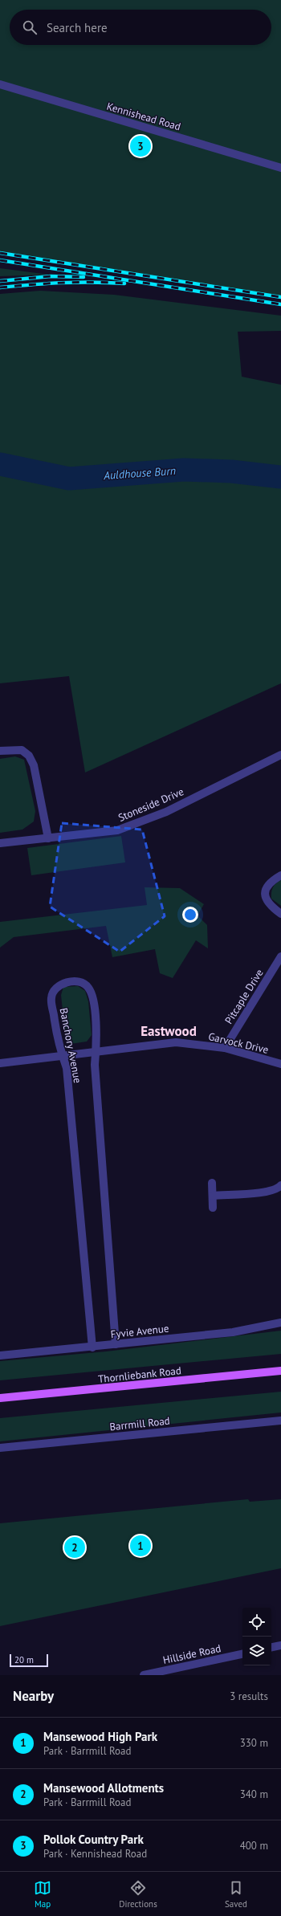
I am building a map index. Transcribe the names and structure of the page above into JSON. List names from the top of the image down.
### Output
{
  "streets": {
    "main road": ["Thornliebank Road"],
    "street": [
      "Kennishead Road",
      "Stoneside Drive",
      "Pitcaple Drive",
      "Garvock Drive",
      "Banchory Avenue",
      "Fyvie Avenue",
      "Barrmill Road",
      "Hillside Road"
    ]
  },
  "crossings": [
    ["Pitcaple Drive", "Garvock Drive"],
    ["Garvock Drive", "Banchory Avenue"],
    ["Banchory Avenue", "Fyvie Avenue"]
  ],
  "districts": ["Eastwood"],
  "water": ["Auldhouse Burn"],
  "scale_bar": "20 m",
  "page": {
    "search": "Search here",
    "pins": ["3", "1", "2"],
    "scale": "20 m",
    "heading": ["Nearby", "3 results"],
    "list": [
      {
        "mark": "1",
        "name": "Mansewood High Park",
        "note": "Park · Barrmill Road",
        "value": "330 m"
      },
      {
        "mark": "2",
        "name": "Mansewood Allotments",
        "note": "Park · Barrmill Road",
        "value": "340 m"
      },
      {
        "mark": "3",
        "name": "Pollok Country Park",
        "note": "Park · Kennishead Road",
        "value": "400 m"
      }
    ],
    "nav": ["Map", "Directions", "Saved"]
  }
}
